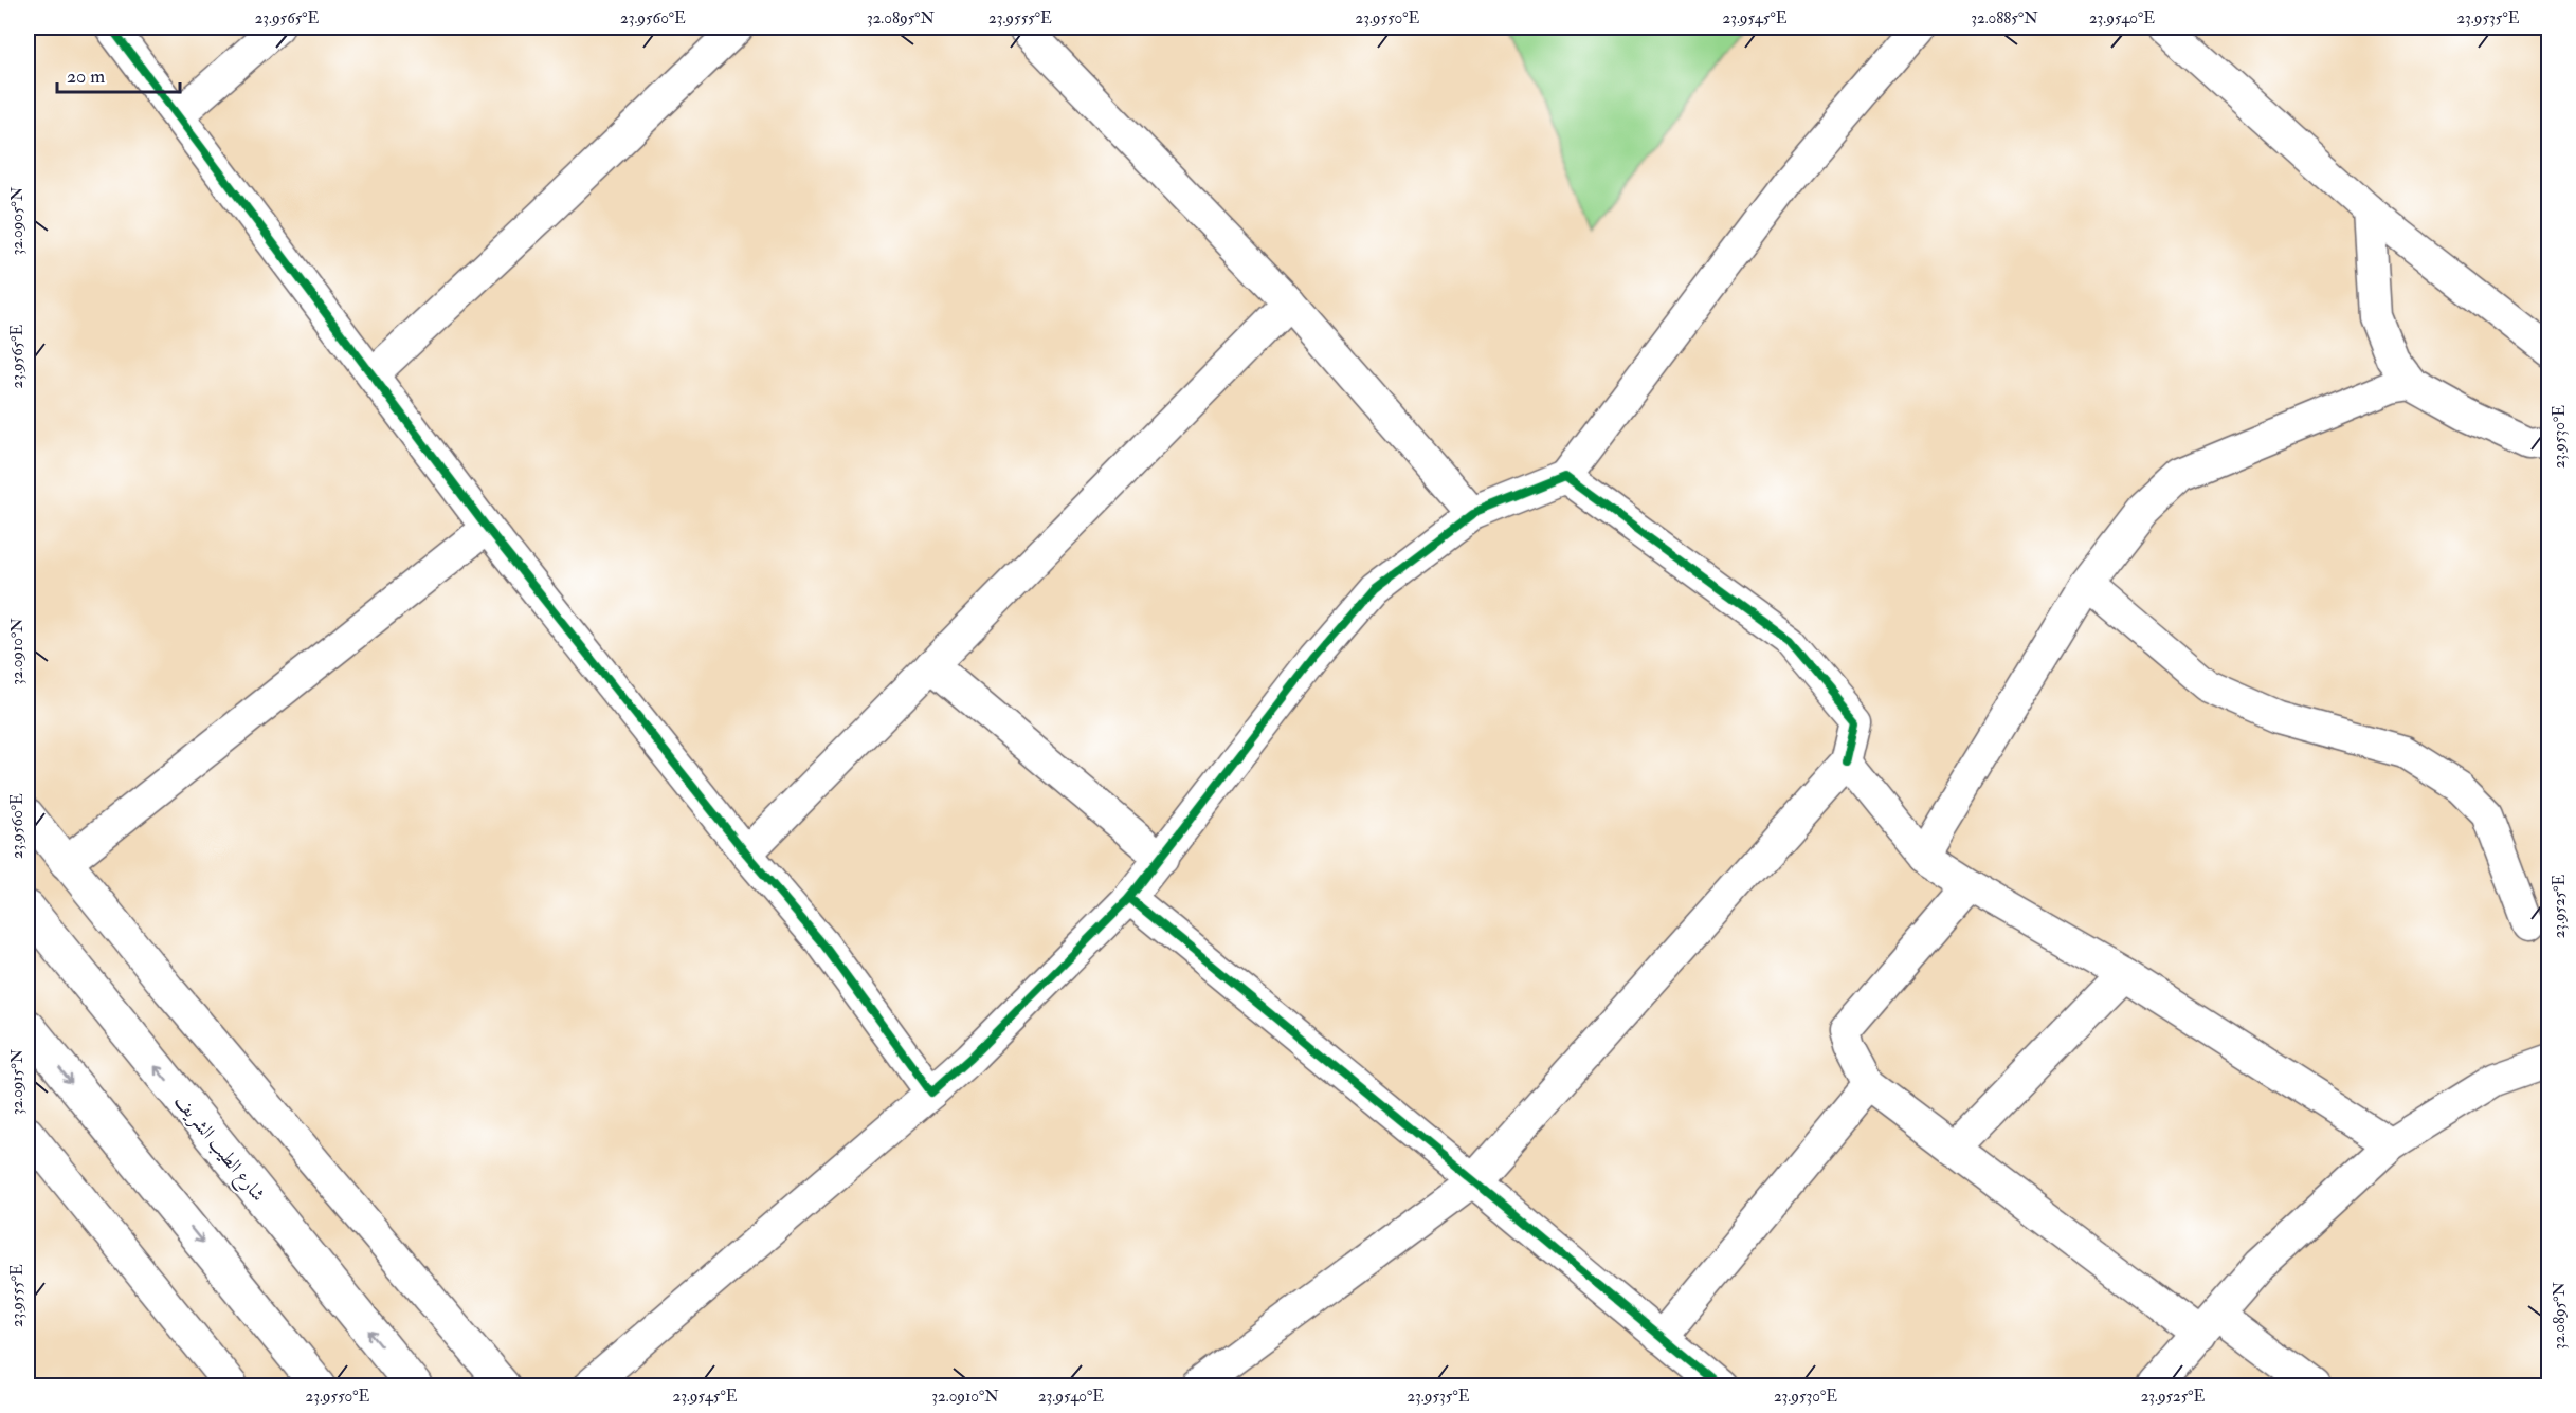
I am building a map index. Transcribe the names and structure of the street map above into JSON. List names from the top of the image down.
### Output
{
  "streets": {
    "main road": ["شارع الطيب الشريف"]
  },
  "scale_bar": "20 m",
  "coordinates": [
    "23.9565°E",
    "23.9560°E",
    "32.0895°N",
    "23.9555°E",
    "23.9550°E",
    "23.9545°E",
    "32.0885°N",
    "23.9540°E",
    "23.9535°E",
    "32.0905°N",
    "23.9530°E",
    "32.0910°N",
    "23.9525°E",
    "32.0915°N"
  ]
}
